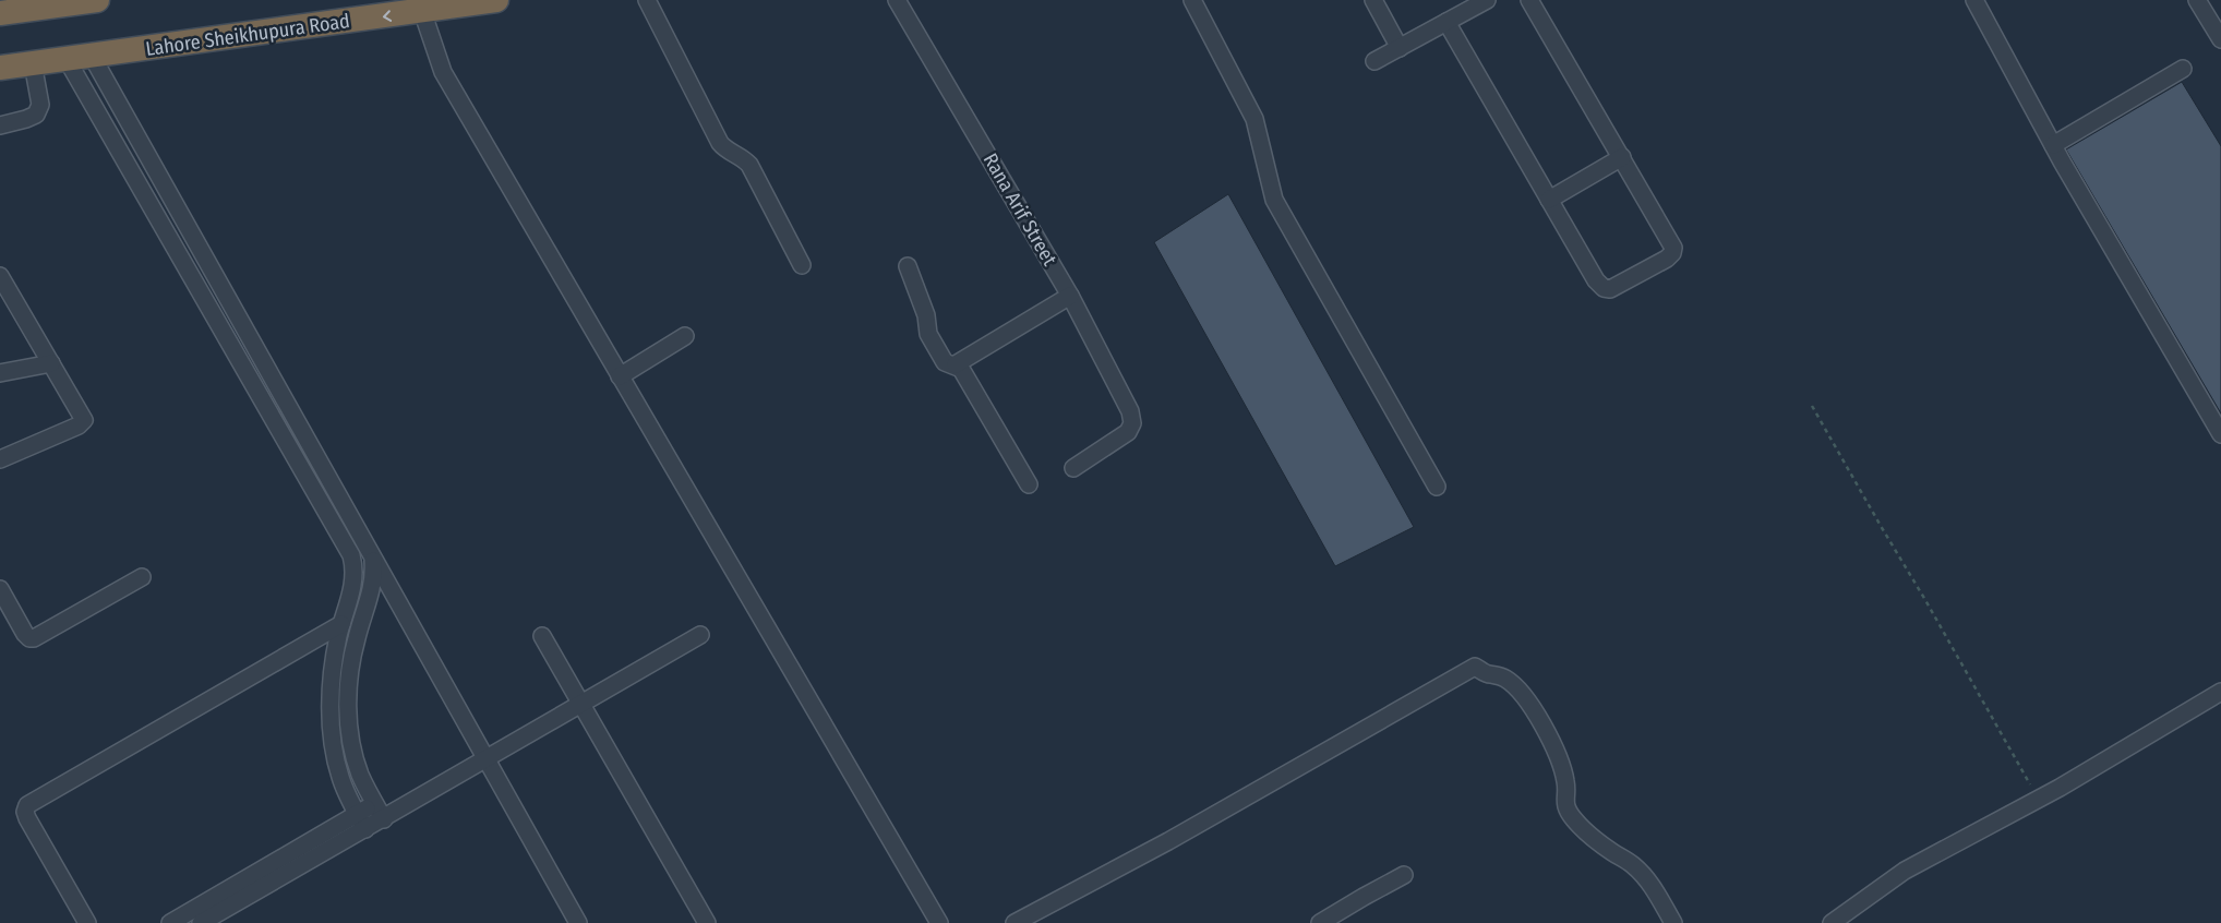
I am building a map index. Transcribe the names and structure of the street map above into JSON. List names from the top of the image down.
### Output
{
  "streets": {
    "highway": ["Lahore Sheikhupura Road"],
    "street": ["Rana Arif Street"]
  },
  "one_way": ["Lahore Sheikhupura Road"]
}
